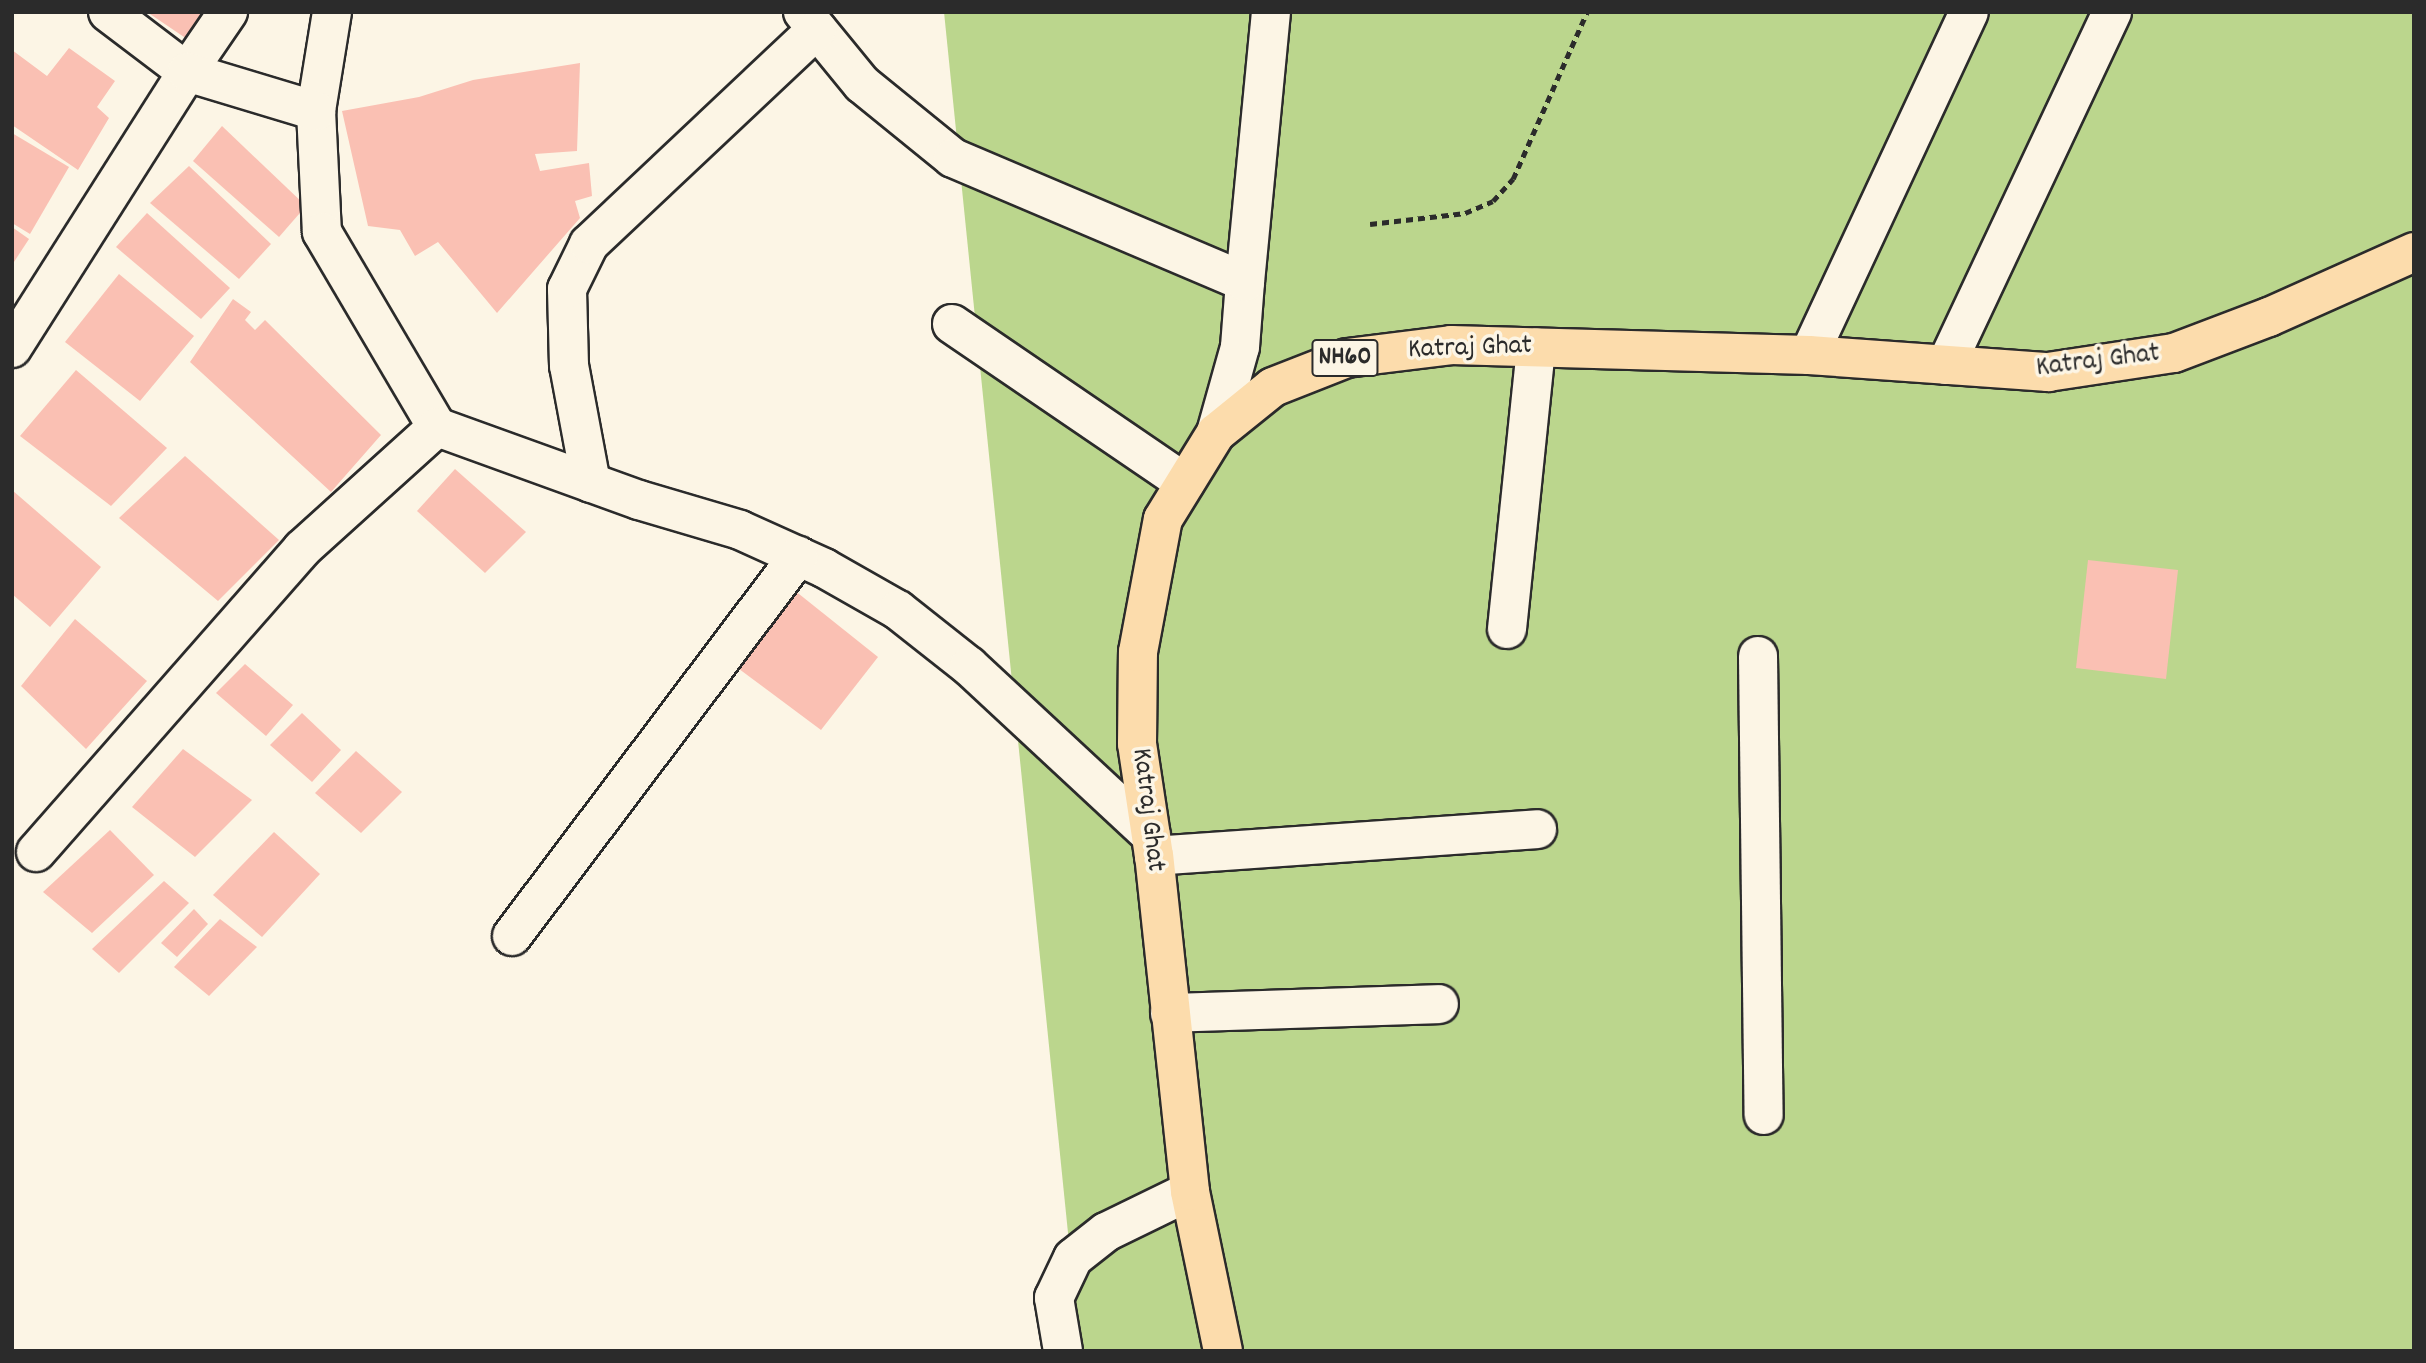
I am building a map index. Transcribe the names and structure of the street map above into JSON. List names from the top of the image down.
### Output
{
  "streets": {
    "highway": ["Katraj Ghat", "NH60"]
  }
}
